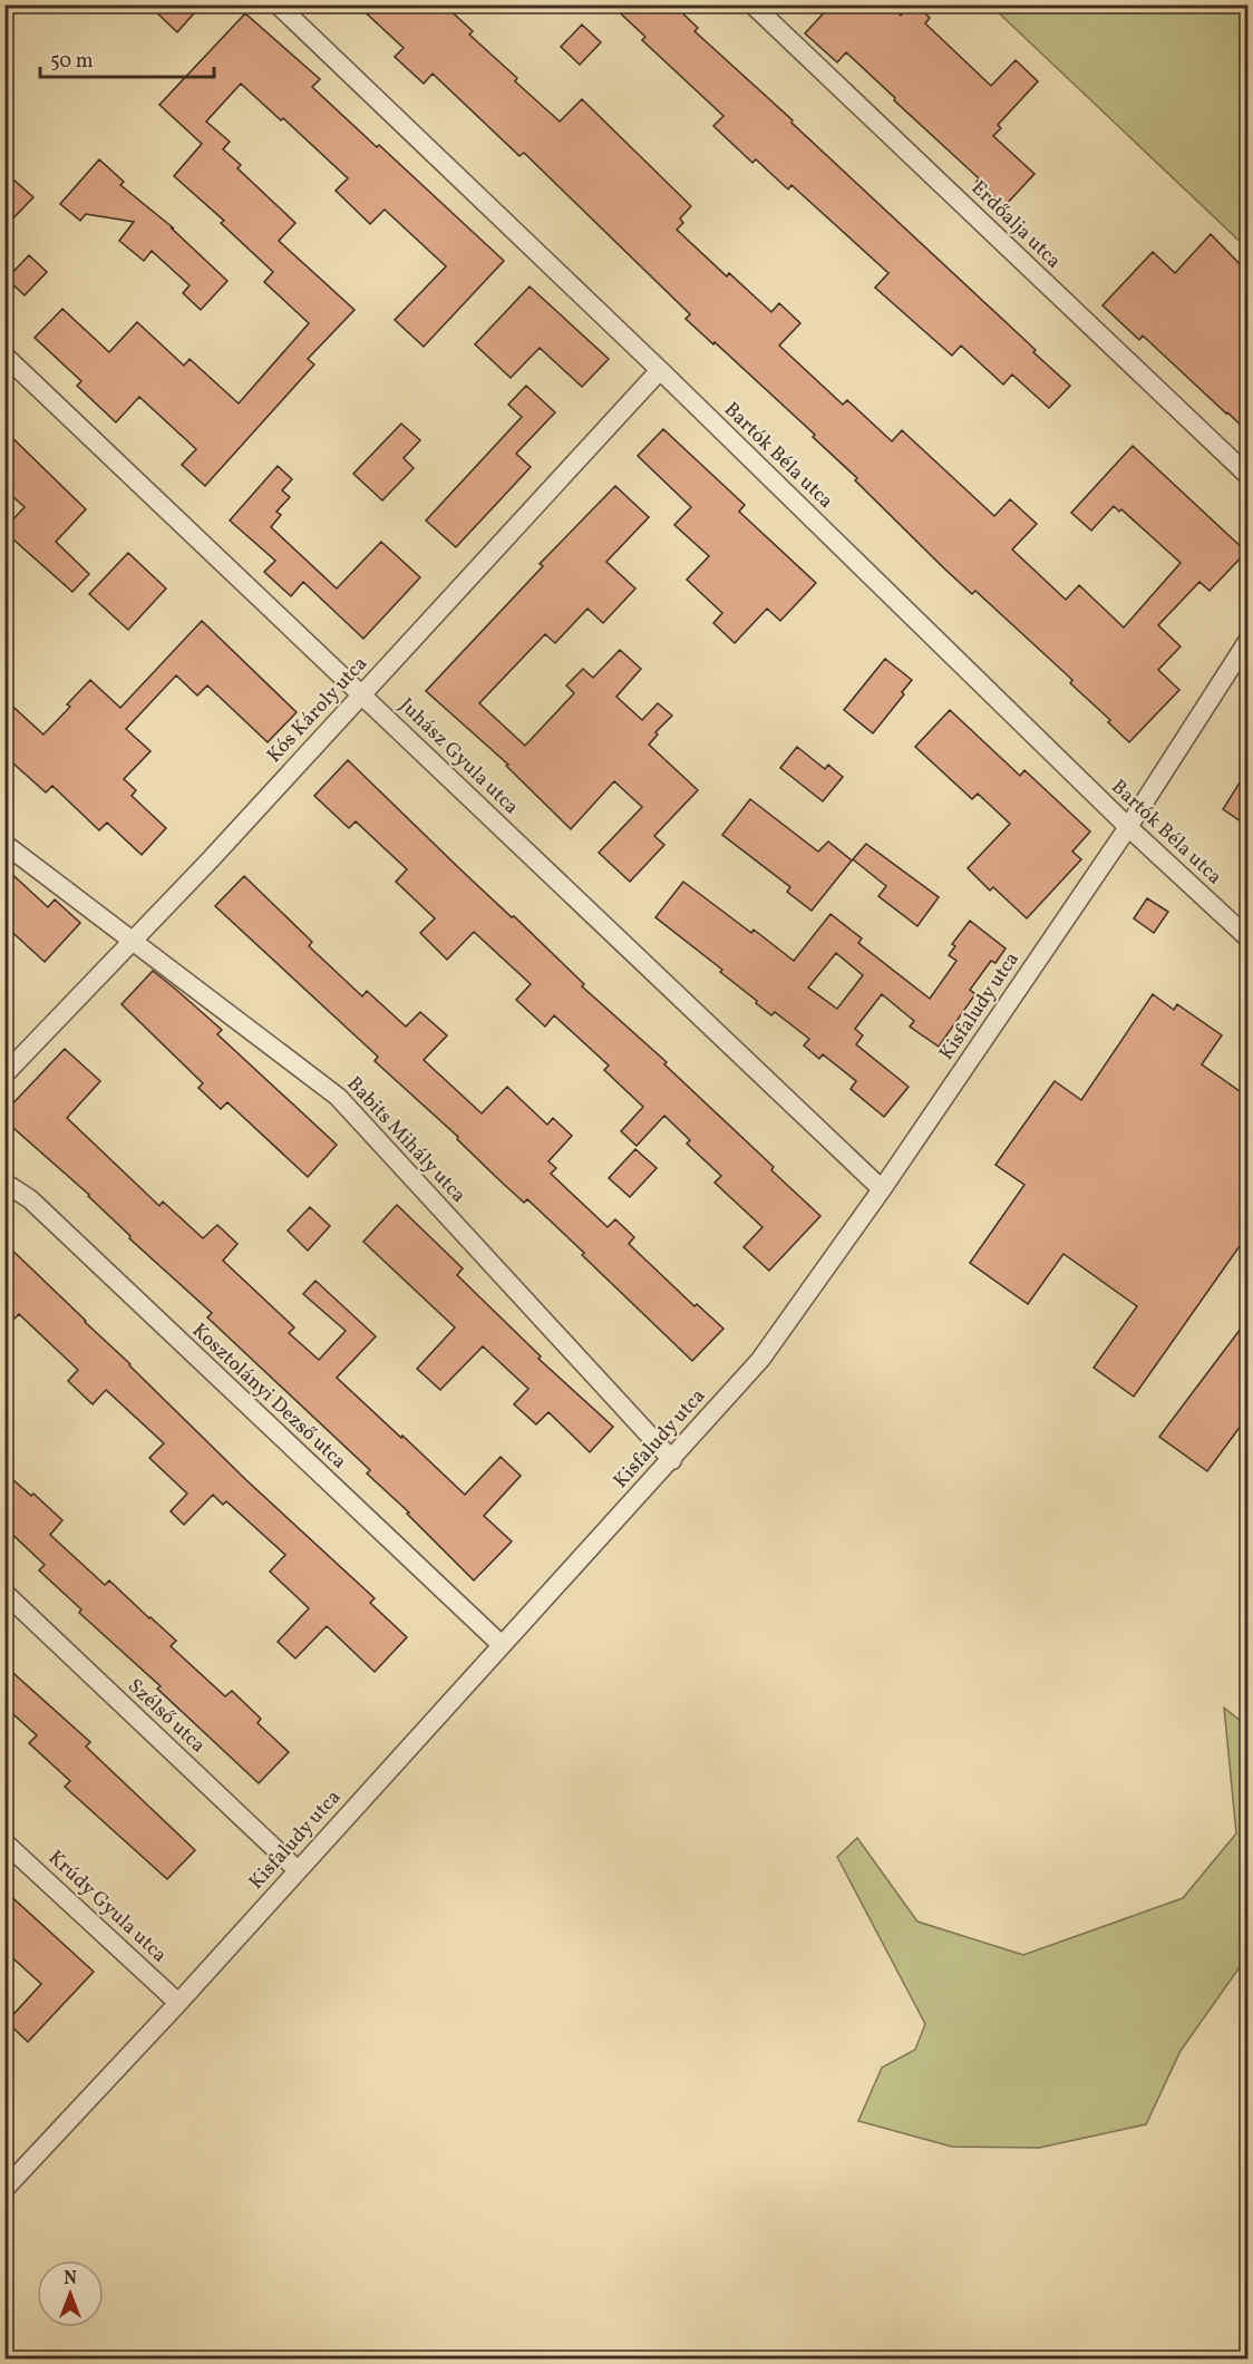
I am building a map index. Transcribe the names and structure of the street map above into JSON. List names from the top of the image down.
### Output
{
  "streets": {
    "street": [
      "Erdőalja utca",
      "Bartók Béla utca",
      "Kós Károly utca",
      "Juhász Gyula utca",
      "Kisfaludy utca",
      "Babits Mihály utca",
      "Kosztolányi Dezső utca",
      "Szélső utca",
      "Krúdy Gyula utca"
    ]
  },
  "crossings": [
    ["Bartók Béla utca", "Kós Károly utca"],
    ["Bartók Béla utca", "Kisfaludy utca"],
    ["Kós Károly utca", "Juhász Gyula utca"],
    ["Kós Károly utca", "Babits Mihály utca"],
    ["Juhász Gyula utca", "Kisfaludy utca"],
    ["Kisfaludy utca", "Babits Mihály utca"],
    ["Kisfaludy utca", "Kosztolányi Dezső utca"],
    ["Kisfaludy utca", "Szélső utca"],
    ["Kisfaludy utca", "Krúdy Gyula utca"]
  ],
  "scale_bar": "50 m",
  "north": "top"
}
